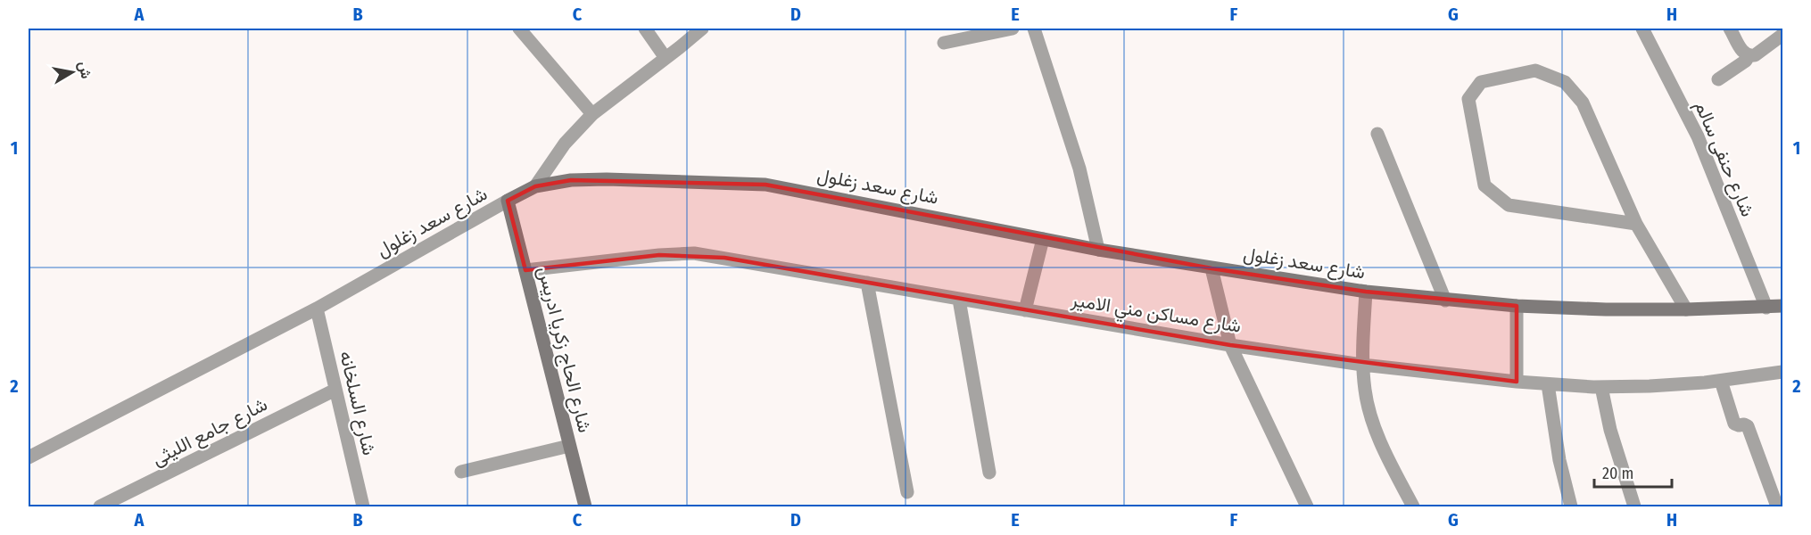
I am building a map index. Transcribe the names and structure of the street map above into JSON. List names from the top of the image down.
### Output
{
  "streets": {
    "street": [
      "شارع حنفى سالم",
      "شارع سعد زغلول",
      "شارع مساكن مني الامير",
      "شارع الحاج زكريا ادريس",
      "شارع السلخانه",
      "شارع جامع الليثى"
    ]
  },
  "crossings": [
    ["شارع حنفى سالم", "شارع سعد زغلول"],
    ["شارع سعد زغلول", "شارع الحاج زكريا ادريس"],
    ["شارع سعد زغلول", "شارع السلخانه"],
    ["شارع مساكن مني الامير", "شارع الحاج زكريا ادريس"],
    ["شارع السلخانه", "شارع جامع الليثى"]
  ],
  "scale_bar": "20 m",
  "north": "right",
  "grid": {
    "columns": [
      "A",
      "B",
      "C",
      "D",
      "E",
      "F",
      "G",
      "H"
    ],
    "rows": ["1", "2"]
  }
}
